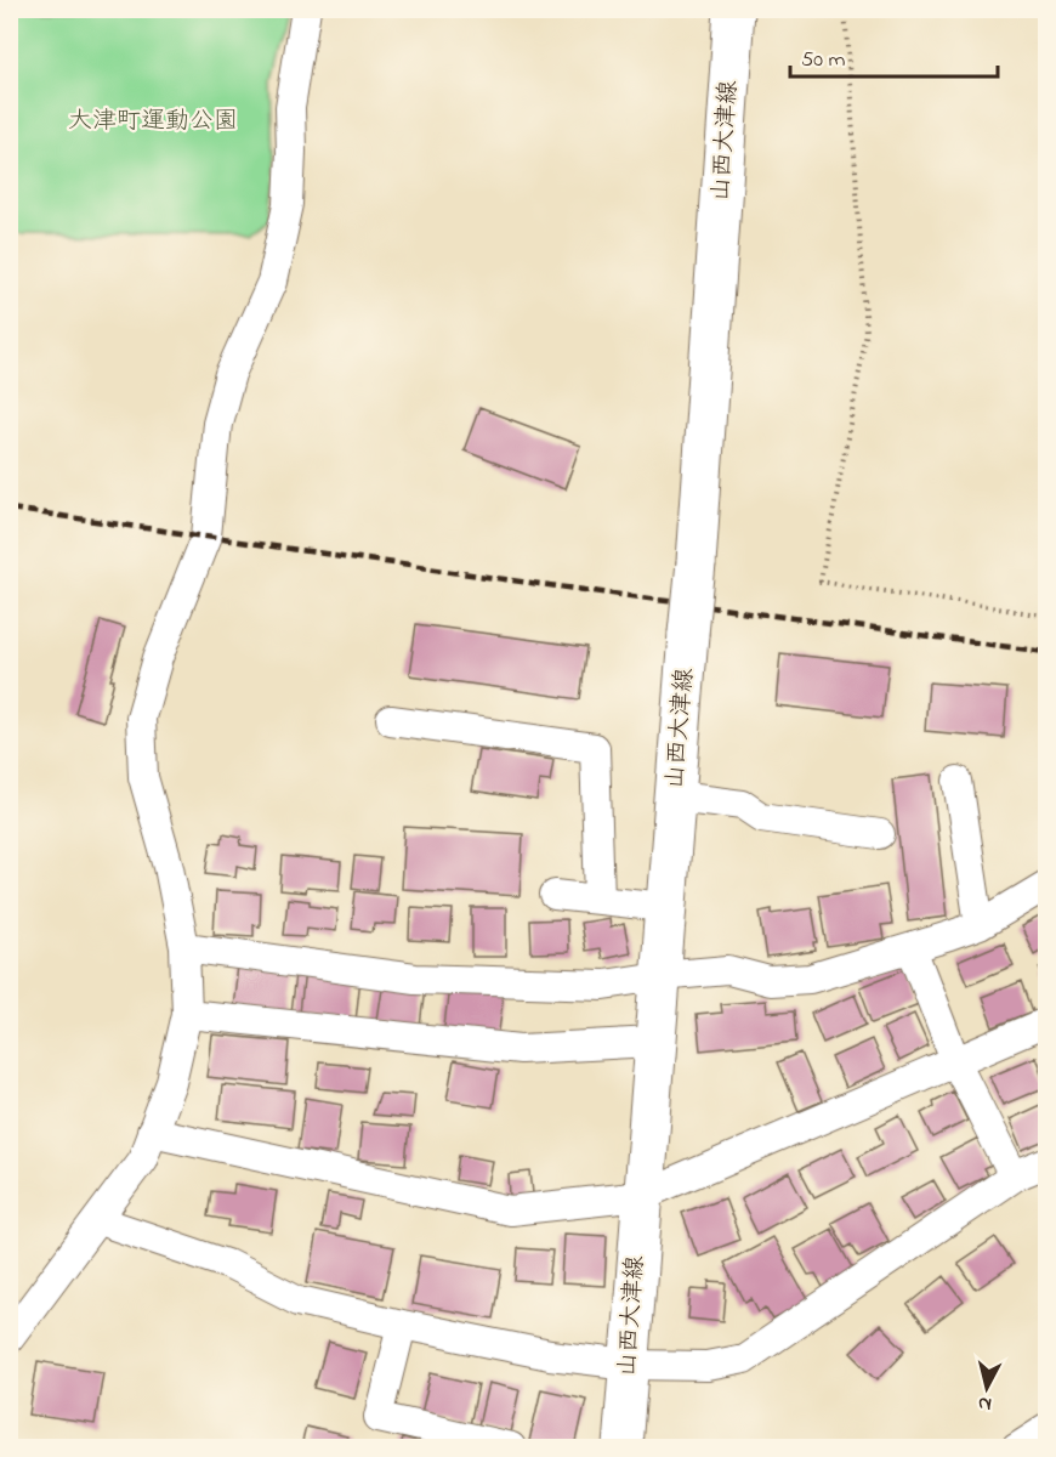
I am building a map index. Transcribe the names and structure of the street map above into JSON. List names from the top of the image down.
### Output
{
  "streets": {
    "main road": ["山西大津線"]
  },
  "parks": ["大津町運動公園"],
  "scale_bar": "50 m",
  "north": "bottom"
}
